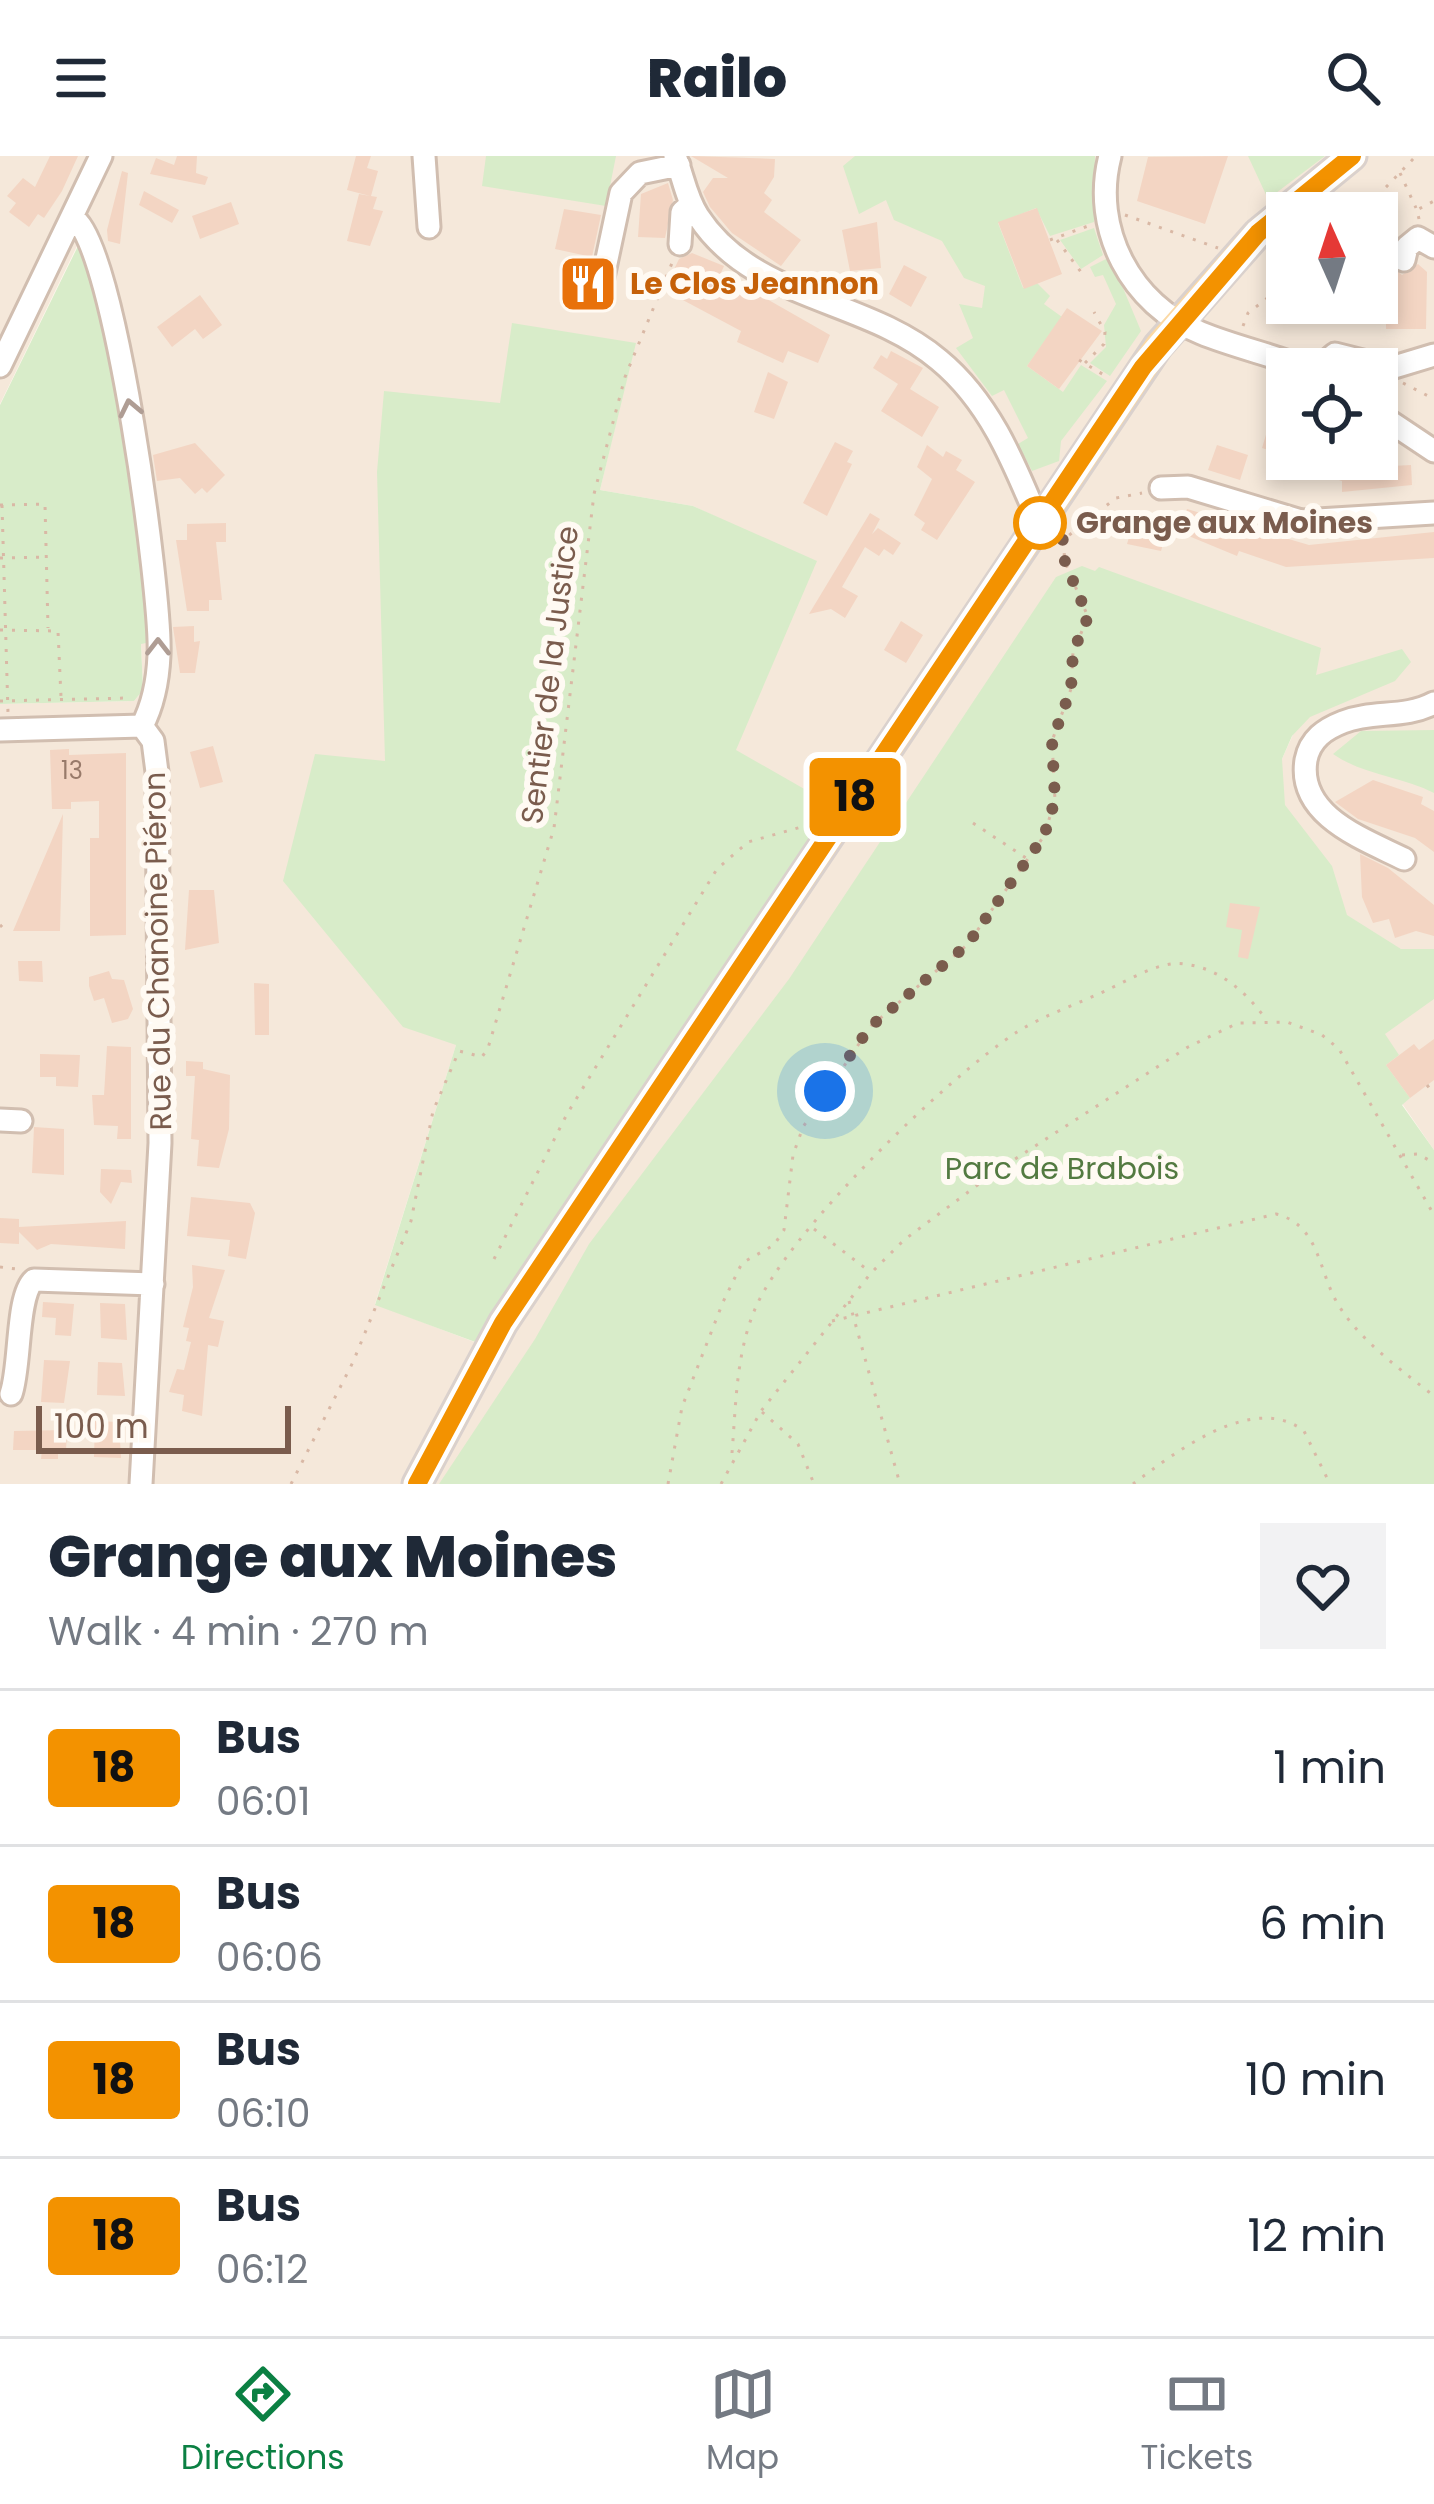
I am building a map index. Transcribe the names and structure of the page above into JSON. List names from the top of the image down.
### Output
{
  "streets": {
    "street": ["Rue du Chanoine Piéron"],
    "path": ["Sentier de la Justice"]
  },
  "one_way": ["Rue du Chanoine Piéron"],
  "parks": ["Parc de Brabois"],
  "places": {
    "restaurant": ["Le Clos Jeannon"],
    "other": ["Grange aux Moines"]
  },
  "lines": ["bus line 18"],
  "house_numbers": ["13"],
  "scale_bar": "100 m",
  "north": "top",
  "page": {
    "header": "Railo",
    "on_map": "18",
    "scale": "100 m",
    "heading": ["Grange aux Moines", "Walk · 4 min · 270 m"],
    "list": [
      {
        "mark": "18",
        "name": "Bus",
        "note": "06:01",
        "value": "1 min"
      },
      {
        "mark": "18",
        "name": "Bus",
        "note": "06:06",
        "value": "6 min"
      },
      {
        "mark": "18",
        "name": "Bus",
        "note": "06:10",
        "value": "10 min"
      },
      {
        "mark": "18",
        "name": "Bus",
        "note": "06:12",
        "value": "12 min"
      }
    ],
    "tabs": ["Directions", "Map", "Tickets"]
  }
}
